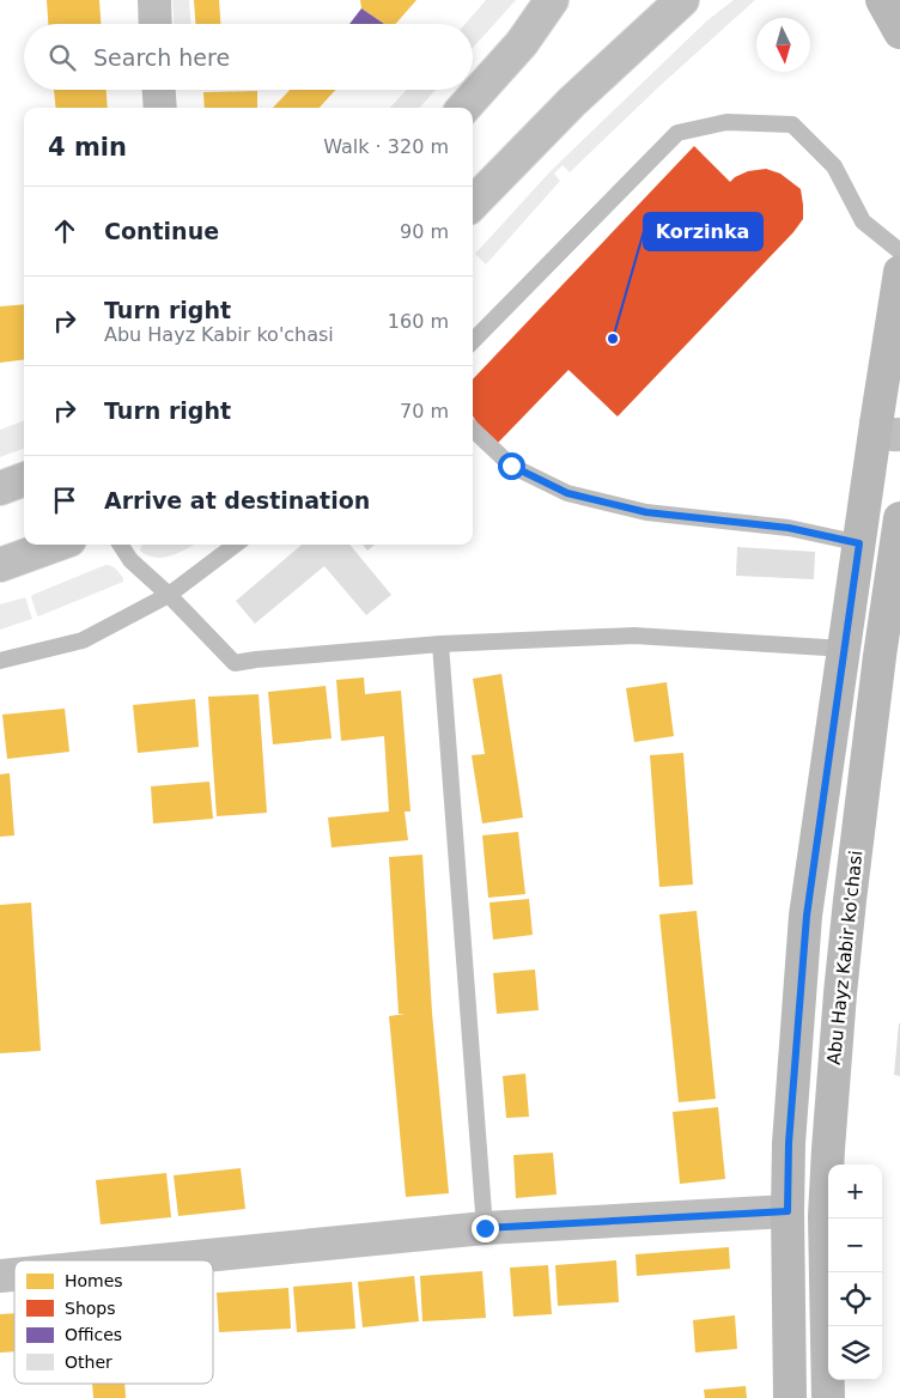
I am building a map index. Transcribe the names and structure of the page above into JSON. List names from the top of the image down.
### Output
{
  "streets": {
    "main road": ["Abu Hayz Kabir ko'chasi"]
  },
  "places": ["Korzinka"],
  "legend": [
    "Homes",
    "Shops",
    "Offices",
    "Other"
  ],
  "north": "bottom",
  "page": {
    "search": "Search here",
    "heading": ["4 min", "Walk · 320 m"],
    "list": [
      ["Continue", "90 m"],
      ["Turn right", "Abu Hayz Kabir ko'chasi", "160 m"],
      ["Turn right", "70 m"],
      "Arrive at destination"
    ],
    "map_buttons": ["+", "−"]
  }
}
